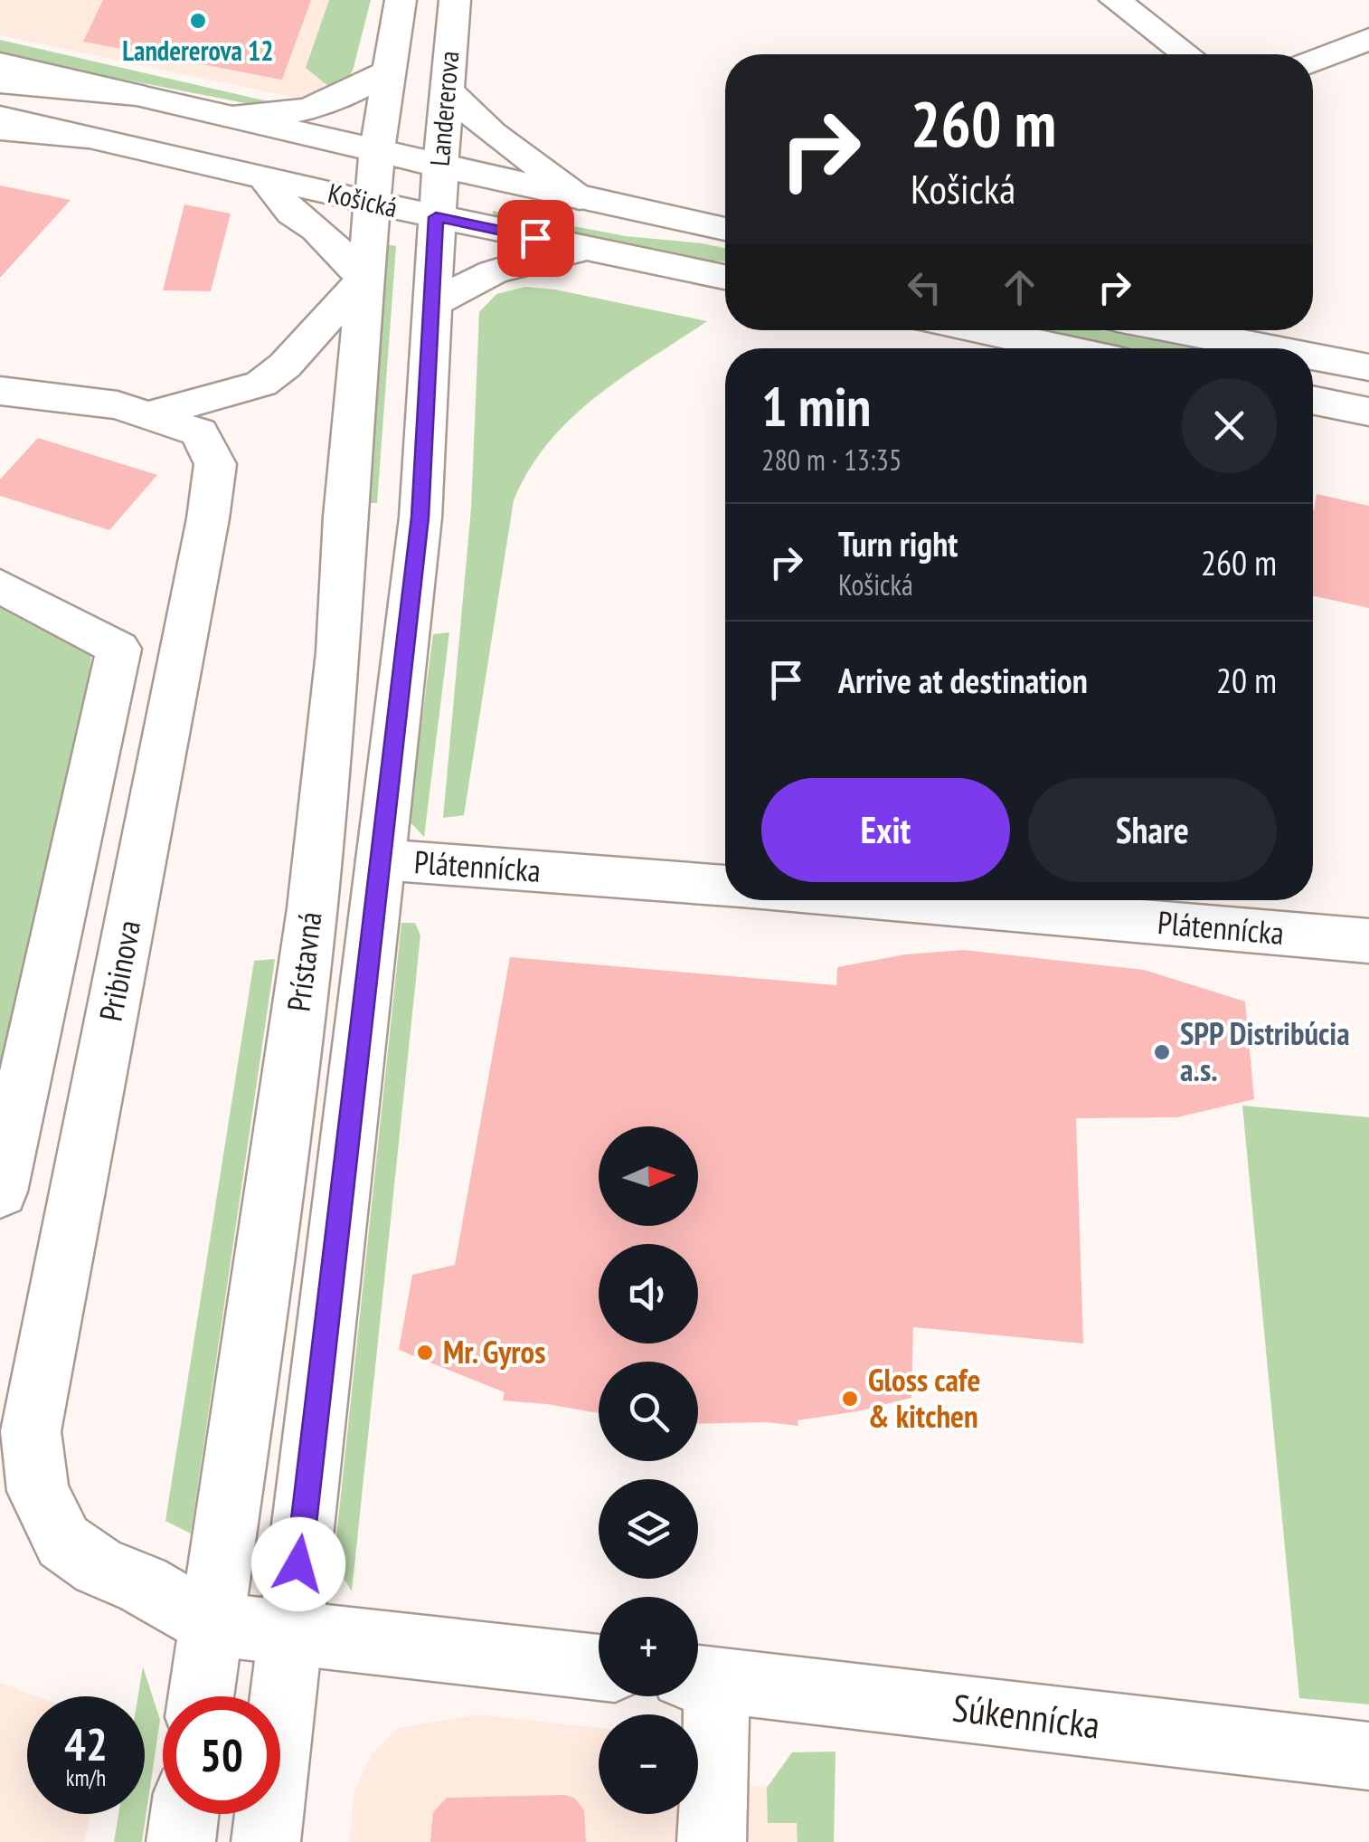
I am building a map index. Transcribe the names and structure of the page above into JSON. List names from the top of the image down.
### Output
{
  "streets": {
    "main road": [
      "Landererova",
      "Košická",
      "Plátennícka",
      "Prístavná",
      "Pribinova",
      "Súkennícka"
    ]
  },
  "crossings": [
    ["Landererova", "Košická"],
    ["Landererova", "Prístavná"],
    ["Košická", "Prístavná"],
    ["Plátennícka", "Prístavná"],
    ["Prístavná", "Pribinova"]
  ],
  "places": [
    "Landererova 12",
    "SPP Distribúcia a.s.",
    "Mr. Gyros",
    "Gloss cafe & kitchen"
  ],
  "north": "right",
  "page": {
    "turn": ["260 m", "Košická"],
    "heading": ["1 min", "280 m · 13:35"],
    "list": [
      {
        "name": "Turn right",
        "note": "Košická",
        "value": "260 m"
      },
      {
        "name": "Arrive at destination",
        "value": "20 m"
      }
    ],
    "buttons": ["Exit", "Share"],
    "map_buttons": ["+", "−"],
    "speed": "42 km/h",
    "limit": "50"
  }
}
